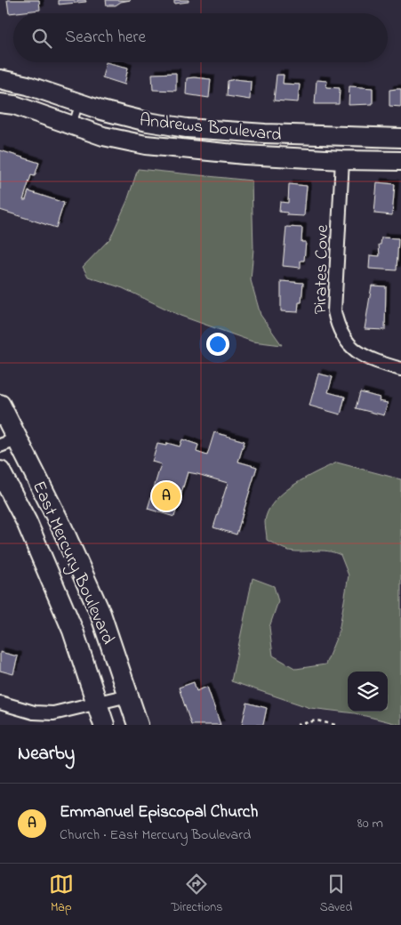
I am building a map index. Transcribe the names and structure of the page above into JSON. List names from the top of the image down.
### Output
{
  "streets": {
    "main road": ["East Mercury Boulevard"],
    "street": ["Andrews Boulevard", "Pirates Cove"]
  },
  "crossings": [
    ["Andrews Boulevard", "Pirates Cove"]
  ],
  "page": {
    "search": "Search here",
    "pins": "A",
    "heading": "Nearby",
    "list": [
      {
        "mark": "A",
        "name": "Emmanuel Episcopal Church",
        "note": "Church · East Mercury Boulevard",
        "value": "80 m"
      }
    ],
    "nav": ["Map", "Directions", "Saved"]
  }
}
